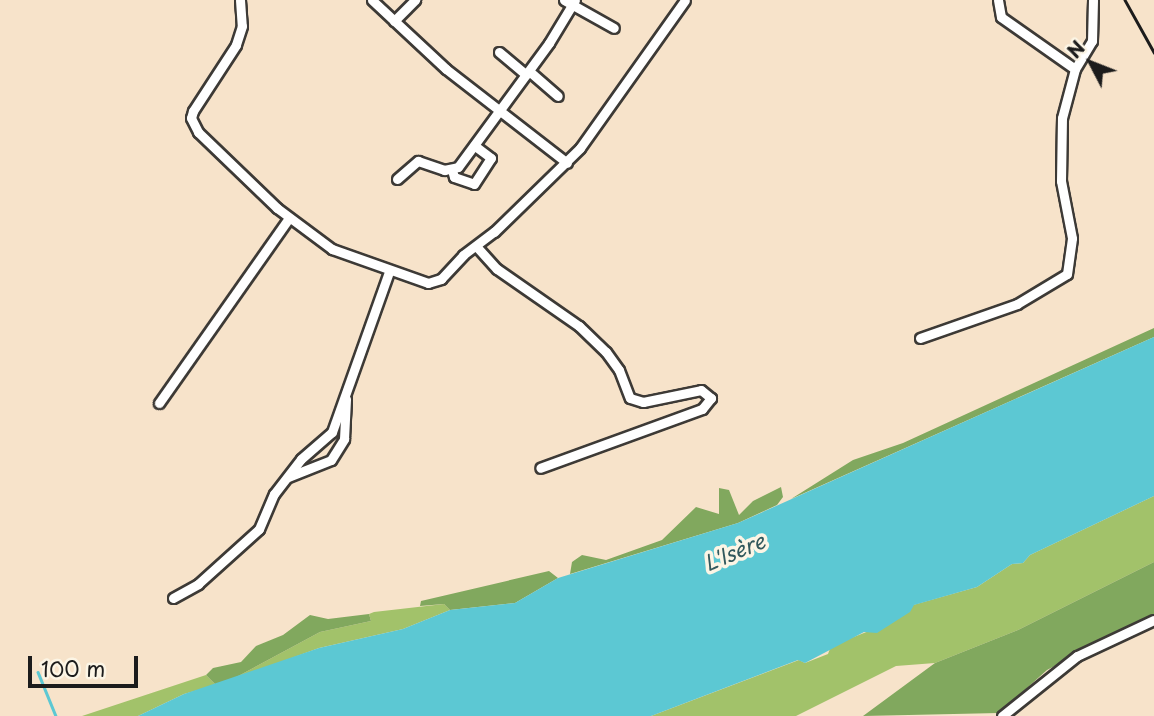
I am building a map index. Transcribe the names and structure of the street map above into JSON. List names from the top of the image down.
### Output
{
  "water": ["L'Isère"],
  "scale_bar": "100 m",
  "north": "top left"
}
